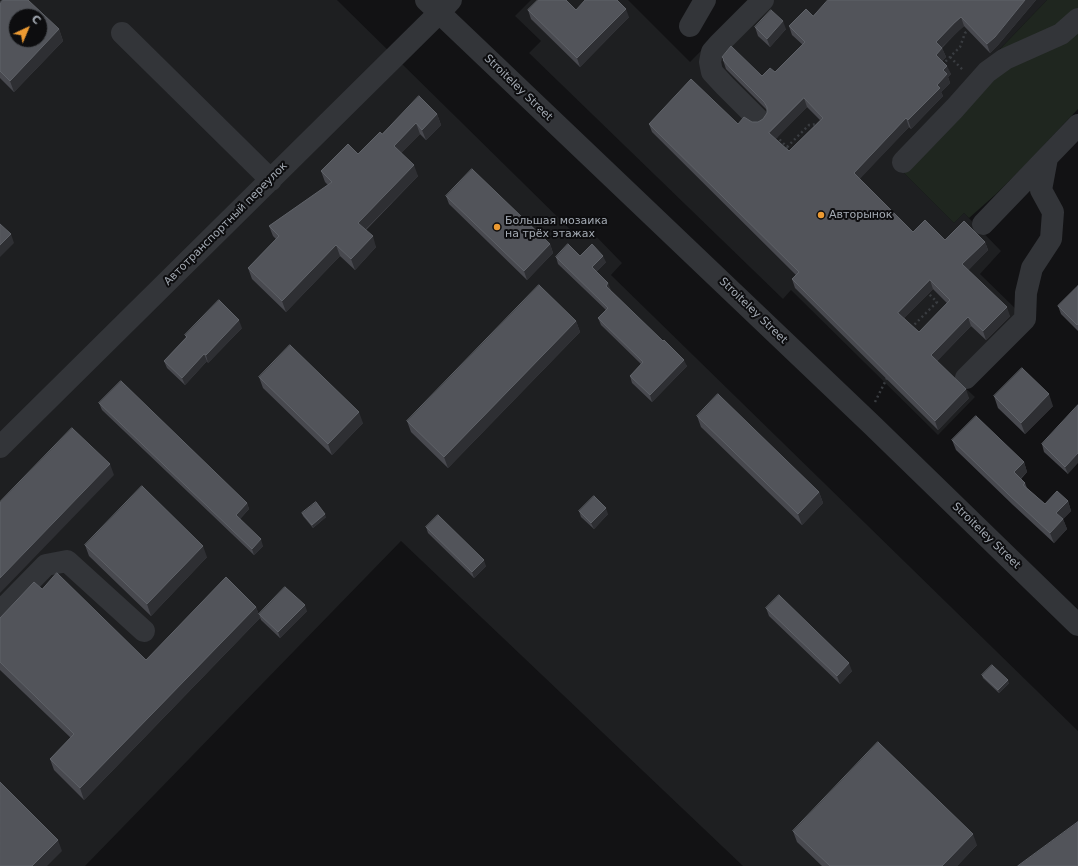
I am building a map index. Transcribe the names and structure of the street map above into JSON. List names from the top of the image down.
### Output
{
  "streets": {
    "street": ["Stroiteley Street", "Автотранспортный переулок"]
  },
  "crossings": [
    ["Stroiteley Street", "Автотранспортный переулок"]
  ],
  "places": ["Авторынок", "Большая мозаика на трёх этажах"],
  "north": "top right"
}
